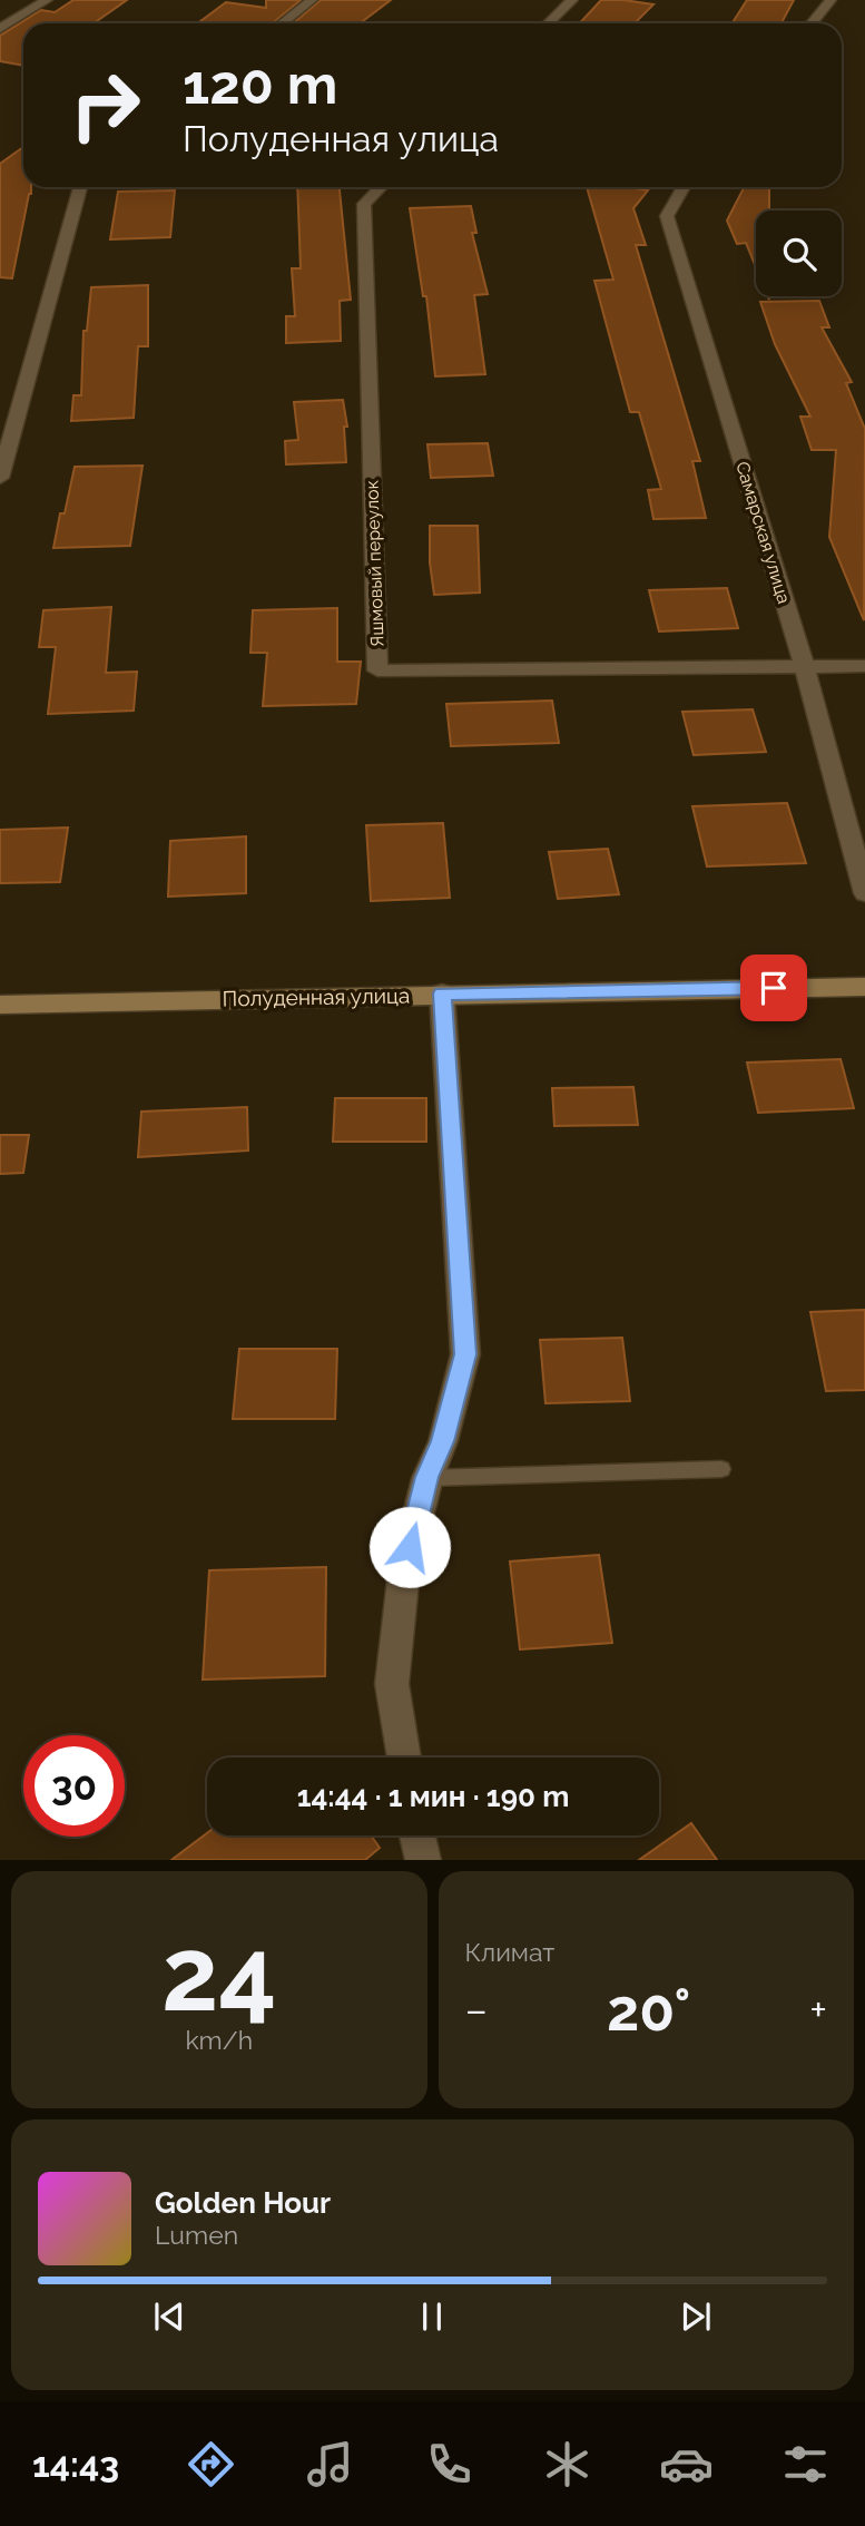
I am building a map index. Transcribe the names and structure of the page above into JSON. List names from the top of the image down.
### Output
{
  "streets": {
    "street": ["Самарская улица", "Яшмовый переулок", "Полуденная улица"]
  },
  "crossings": [
    ["Самарская улица", "Яшмовый переулок"]
  ],
  "page": {
    "turn": ["120 m", "Полуденная улица"],
    "limit": "30",
    "trip": "14:44 · 1 мин · 190 m",
    "tile": [
      ["24", "km/h"],
      "Климат"
    ],
    "heat": ["−", "20°", "+"],
    "song": ["Golden Hour", "Lumen"],
    "tabs": "14:43"
  }
}
